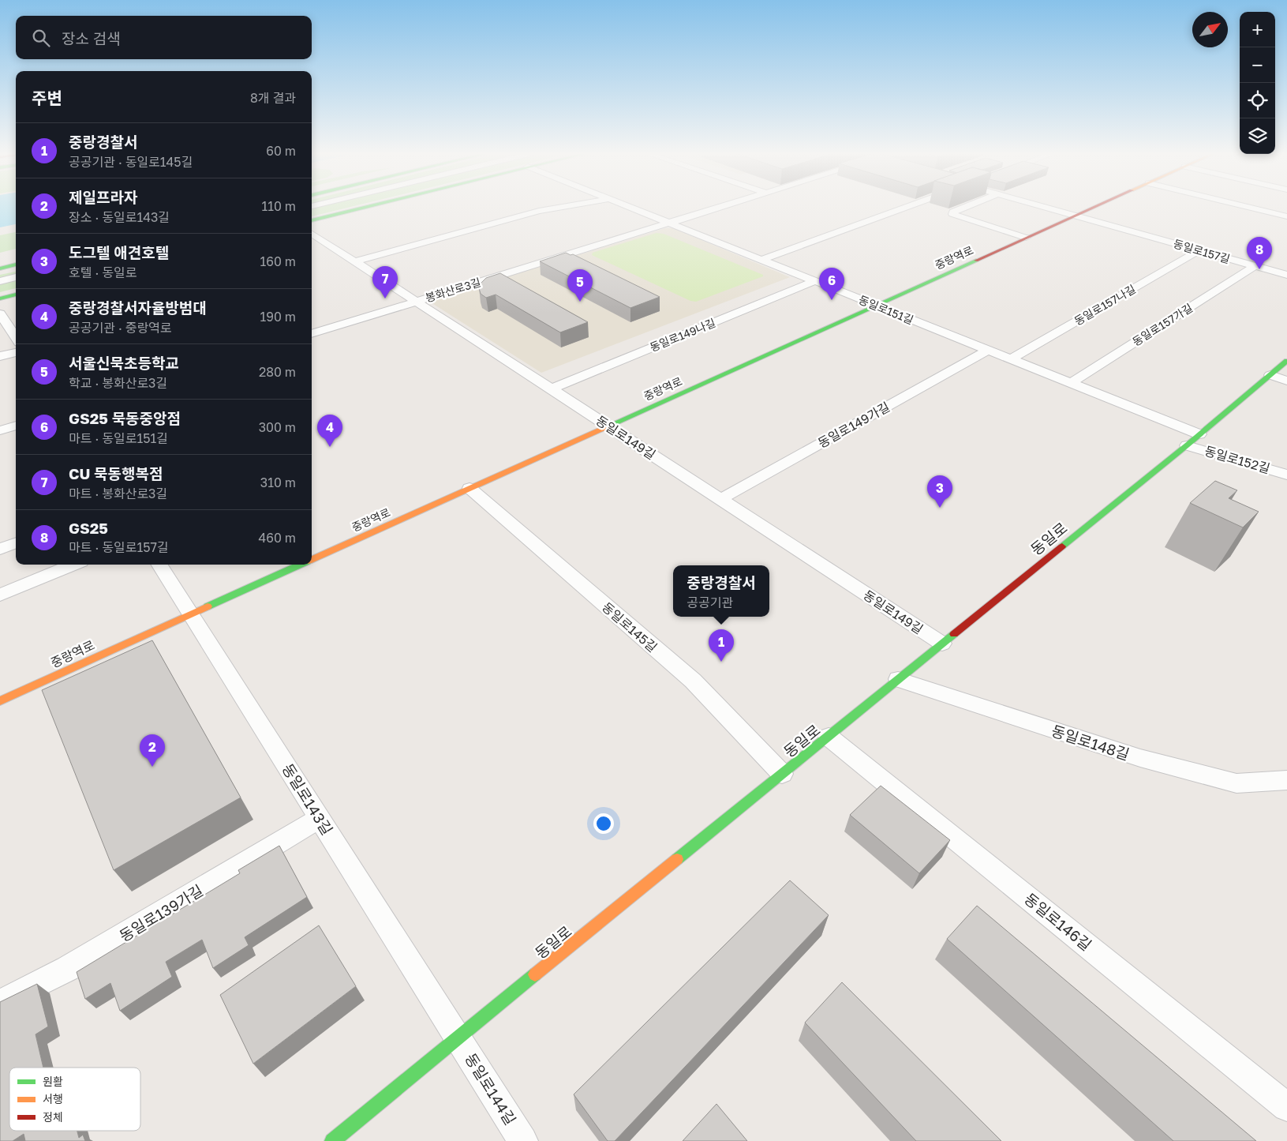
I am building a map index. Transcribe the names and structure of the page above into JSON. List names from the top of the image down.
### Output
{
  "streets": {
    "main road": ["중랑역로", "동일로"],
    "street": [
      "동일로157길",
      "봉화산로3길",
      "동일로157나길",
      "동일로151길",
      "동일로157가길",
      "동일로149나길",
      "동일로149가길",
      "동일로149길",
      "동일로152길",
      "동일로145길",
      "동일로148길",
      "동일로143길",
      "동일로139가길",
      "동일로146길",
      "동일로144길"
    ]
  },
  "crossings": [
    ["동일로157길", "중랑역로"],
    ["동일로157길", "동일로157나길"],
    ["동일로157길", "동일로157가길"],
    ["중랑역로", "동일로151길"],
    ["중랑역로", "동일로149길"],
    ["중랑역로", "동일로145길"],
    ["중랑역로", "동일로143길"],
    ["봉화산로3길", "동일로151길"],
    ["봉화산로3길", "동일로149길"],
    ["동일로157나길", "동일로151길"],
    ["동일로151길", "동일로157가길"],
    ["동일로151길", "동일로149나길"],
    ["동일로151길", "동일로149가길"],
    ["동일로151길", "동일로"],
    ["동일로149나길", "동일로149길"],
    ["동일로149가길", "동일로149길"],
    ["동일로149길", "동일로"],
    ["동일로152길", "동일로"],
    ["동일로", "동일로145길"],
    ["동일로", "동일로148길"],
    ["동일로", "동일로143길"],
    ["동일로", "동일로146길"],
    ["동일로", "동일로144길"],
    ["동일로143길", "동일로139가길"],
    ["동일로143길", "동일로144길"]
  ],
  "legend": ["원활", "서행", "정체"],
  "north": "top right",
  "page": {
    "map_buttons": ["+", "−"],
    "search": "장소 검색",
    "heading": ["주변", "8개 결과"],
    "list": [
      {
        "mark": "1",
        "name": "중랑경찰서",
        "note": "공공기관 · 동일로145길",
        "value": "60 m"
      },
      {
        "mark": "2",
        "name": "제일프라자",
        "note": "장소 · 동일로143길",
        "value": "110 m"
      },
      {
        "mark": "3",
        "name": "도그텔 애견호텔",
        "note": "호텔 · 동일로",
        "value": "160 m"
      },
      {
        "mark": "4",
        "name": "중랑경찰서자율방범대",
        "note": "공공기관 · 중랑역로",
        "value": "190 m"
      },
      {
        "mark": "5",
        "name": "서울신묵초등학교",
        "note": "학교 · 봉화산로3길",
        "value": "280 m"
      },
      {
        "mark": "6",
        "name": "GS25 묵동중앙점",
        "note": "마트 · 동일로151길",
        "value": "300 m"
      },
      {
        "mark": "7",
        "name": "CU 묵동행복점",
        "note": "마트 · 봉화산로3길",
        "value": "310 m"
      },
      {
        "mark": "8",
        "name": "GS25",
        "note": "마트 · 동일로157길",
        "value": "460 m"
      }
    ],
    "pins": [
      "8",
      "7",
      "6",
      "5",
      "4",
      "3",
      "1",
      "2"
    ],
    "popup": ["중랑경찰서", "공공기관"]
  }
}
